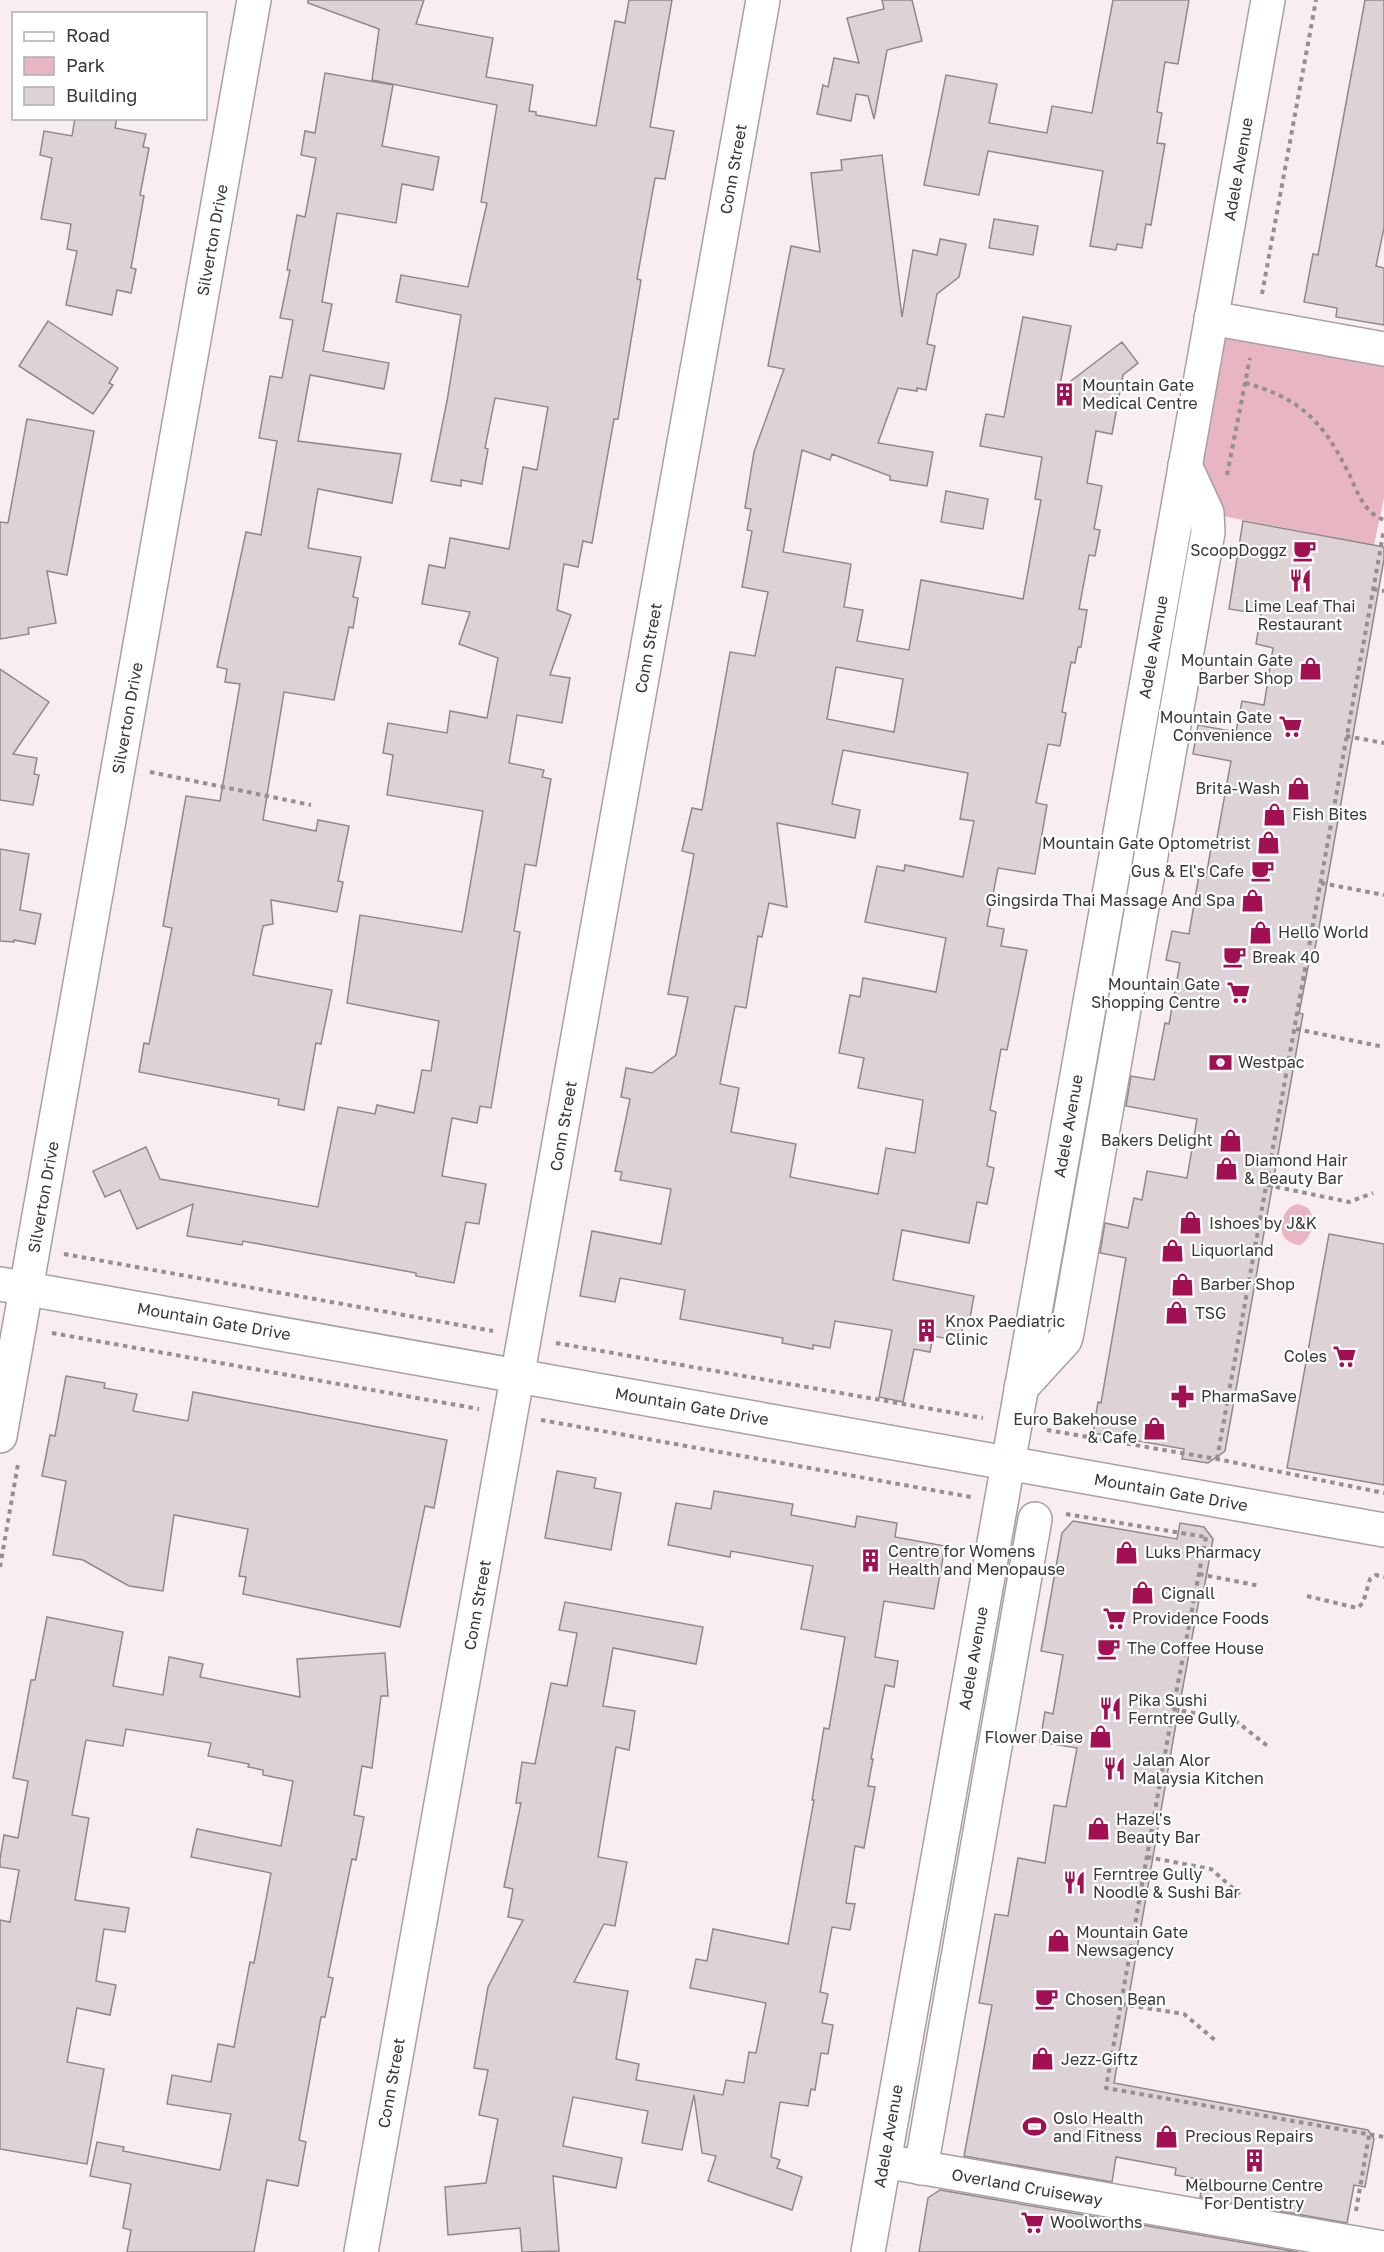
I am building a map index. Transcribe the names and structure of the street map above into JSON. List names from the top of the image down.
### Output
{
  "streets": {
    "street": [
      "Conn Street",
      "Adele Avenue",
      "Silverton Drive",
      "Mountain Gate Drive",
      "Overland Cruiseway"
    ]
  },
  "crossings": [
    ["Conn Street", "Mountain Gate Drive"],
    ["Adele Avenue", "Mountain Gate Drive"],
    ["Adele Avenue", "Overland Cruiseway"],
    ["Silverton Drive", "Mountain Gate Drive"]
  ],
  "places": {
    "building": [
      "Mountain Gate Medical Centre",
      "Knox Paediatric Clinic",
      "Centre for Womens Health and Menopause",
      "Melbourne Centre For Dentistry"
    ],
    "cafe": [
      "ScoopDoggz",
      "Gus & El's Cafe",
      "Break 40",
      "The Coffee House",
      "Chosen Bean"
    ],
    "restaurant": [
      "Lime Leaf Thai Restaurant",
      "Pika Sushi Ferntree Gully",
      "Jalan Alor Malaysia Kitchen",
      "Ferntree Gully Noodle & Sushi Bar"
    ],
    "shop": [
      "Mountain Gate Barber Shop",
      "Brita-Wash",
      "Fish Bites",
      "Mountain Gate Optometrist",
      "Gingsirda Thai Massage And Spa",
      "Hello World",
      "Bakers Delight",
      "Diamond Hair & Beauty Bar",
      "Ishoes by J&K",
      "Liquorland",
      "Barber Shop",
      "TSG",
      "Euro Bakehouse & Cafe",
      "Luks Pharmacy",
      "Cignall",
      "Flower Daise",
      "Hazel's Beauty Bar",
      "Mountain Gate Newsagency",
      "Jezz-Giftz",
      "Precious Repairs"
    ],
    "supermarket": [
      "Mountain Gate Convenience",
      "Mountain Gate Shopping Centre",
      "Coles",
      "Providence Foods",
      "Woolworths"
    ],
    "bank": ["Westpac"],
    "pharmacy": ["PharmaSave"],
    "sports": ["Oslo Health and Fitness"]
  },
  "legend": ["Road", "Park", "Building"]
}
